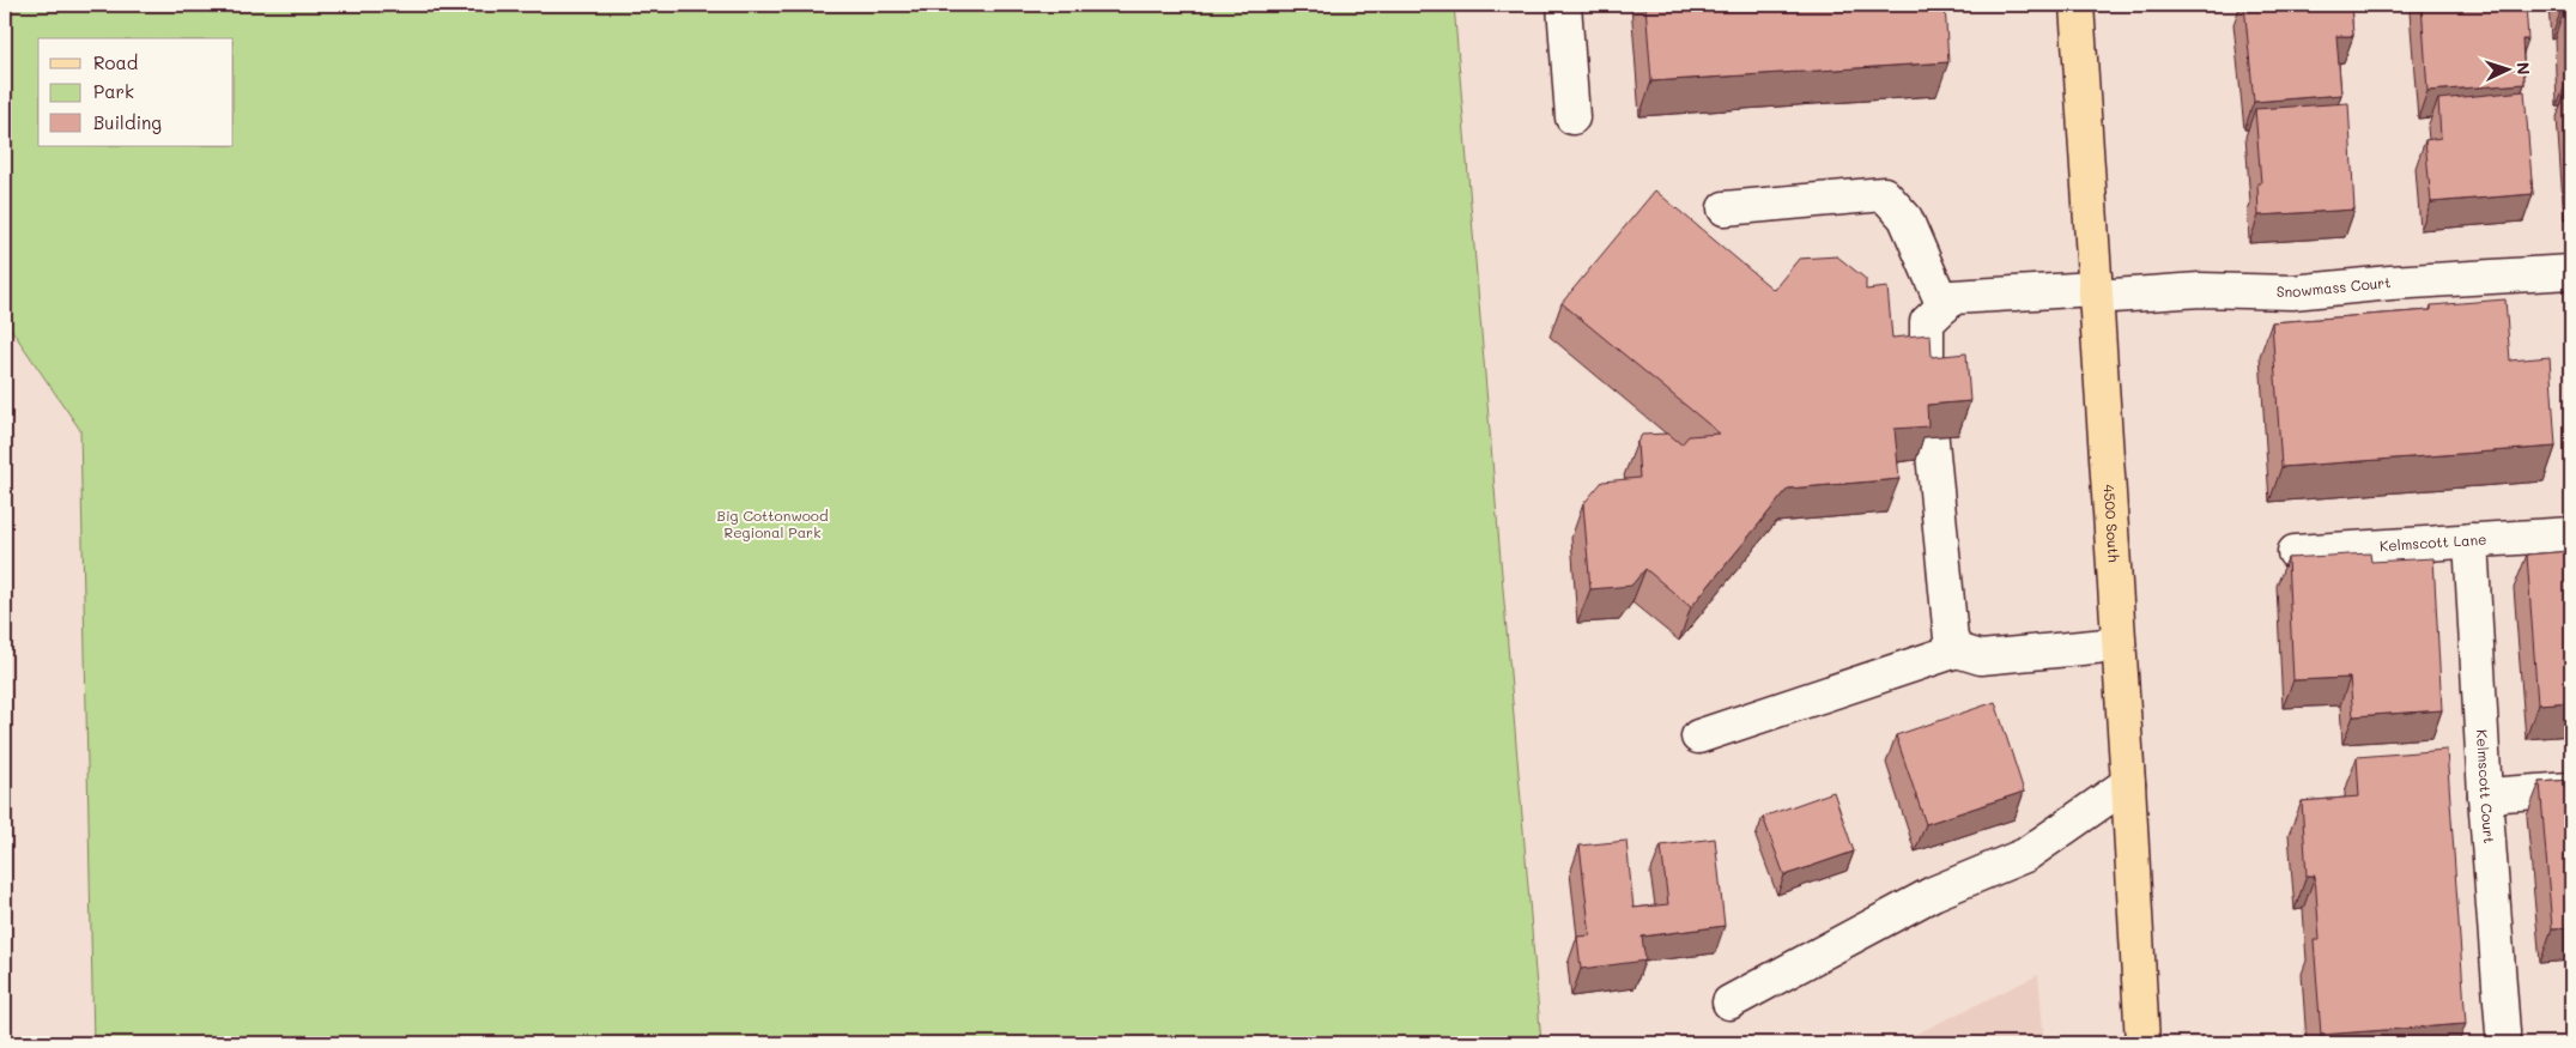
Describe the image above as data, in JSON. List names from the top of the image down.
{
  "streets": {
    "main road": ["4500 South"],
    "street": ["Snowmass Court", "Kelmscott Lane", "Kelmscott Court"]
  },
  "crossings": [
    ["Snowmass Court", "4500 South"],
    ["Kelmscott Lane", "Kelmscott Court"]
  ],
  "parks": ["Big Cottonwood Regional Park"],
  "legend": ["Road", "Park", "Building"],
  "north": "right"
}
